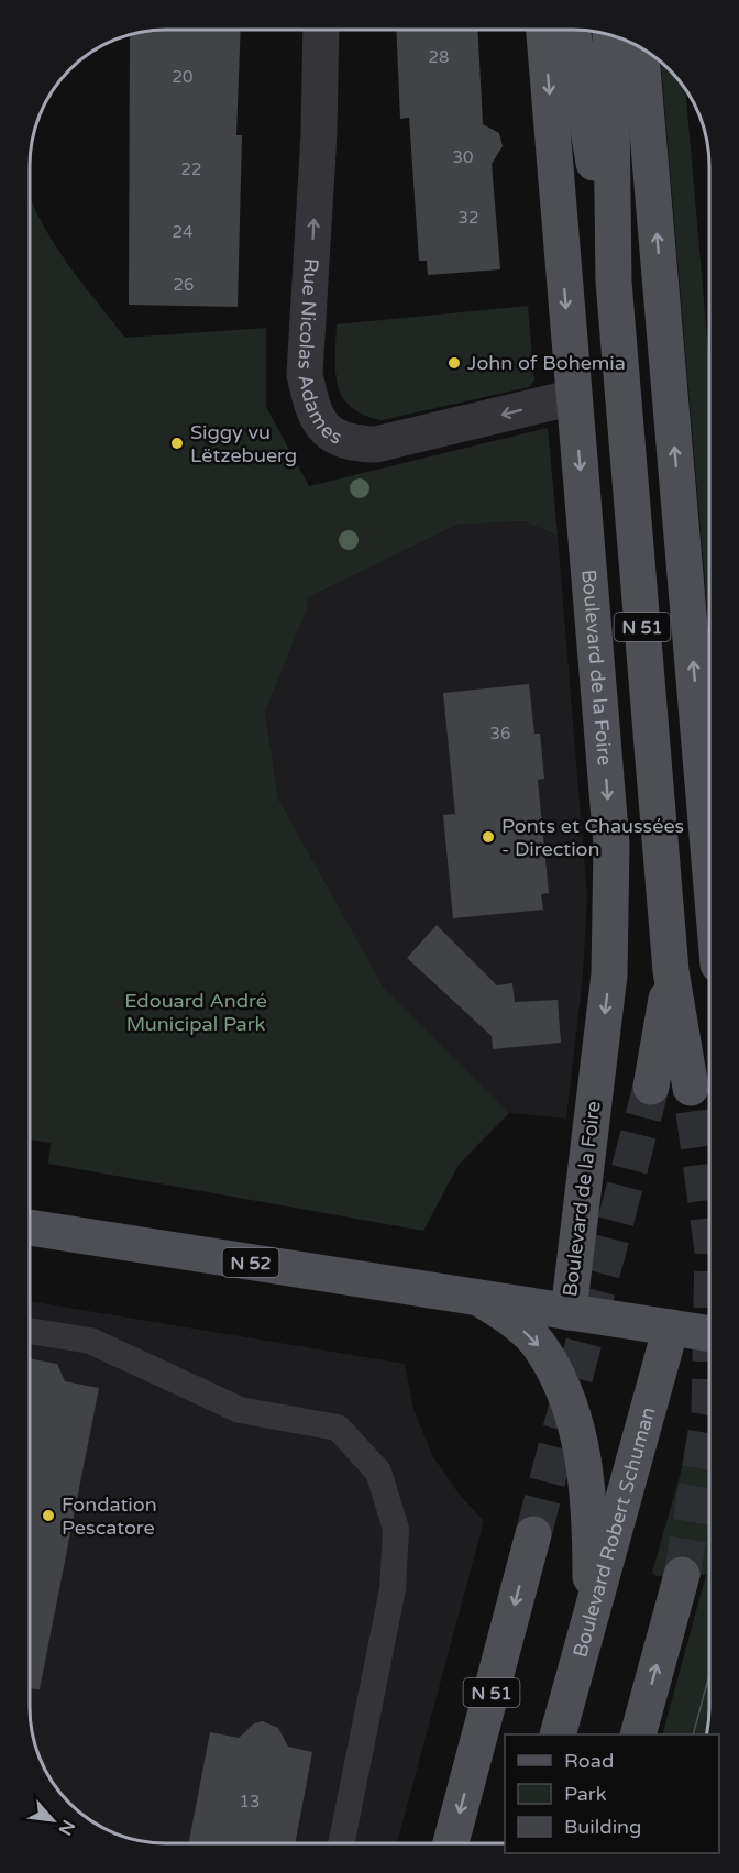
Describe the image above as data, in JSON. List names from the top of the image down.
{
  "streets": {
    "main road": [
      "N 51",
      "Boulevard de la Foire",
      "N 52",
      "Boulevard Robert Schuman"
    ],
    "street": ["Rue Nicolas Adames"]
  },
  "crossings": [
    ["Rue Nicolas Adames", "Boulevard de la Foire"],
    ["Boulevard de la Foire", "N 52"],
    ["N 52", "Boulevard Robert Schuman"]
  ],
  "parks": ["Edouard André Municipal Park"],
  "places": [
    "John of Bohemia",
    "Siggy vu Lëtzebuerg",
    "Ponts et Chaussées - Direction",
    "Fondation Pescatore"
  ],
  "house_numbers": [
    "28",
    "20",
    "30",
    "22",
    "32",
    "24",
    "26",
    "36",
    "13"
  ],
  "legend": ["Road", "Park", "Building"],
  "north": "bottom right"
}
